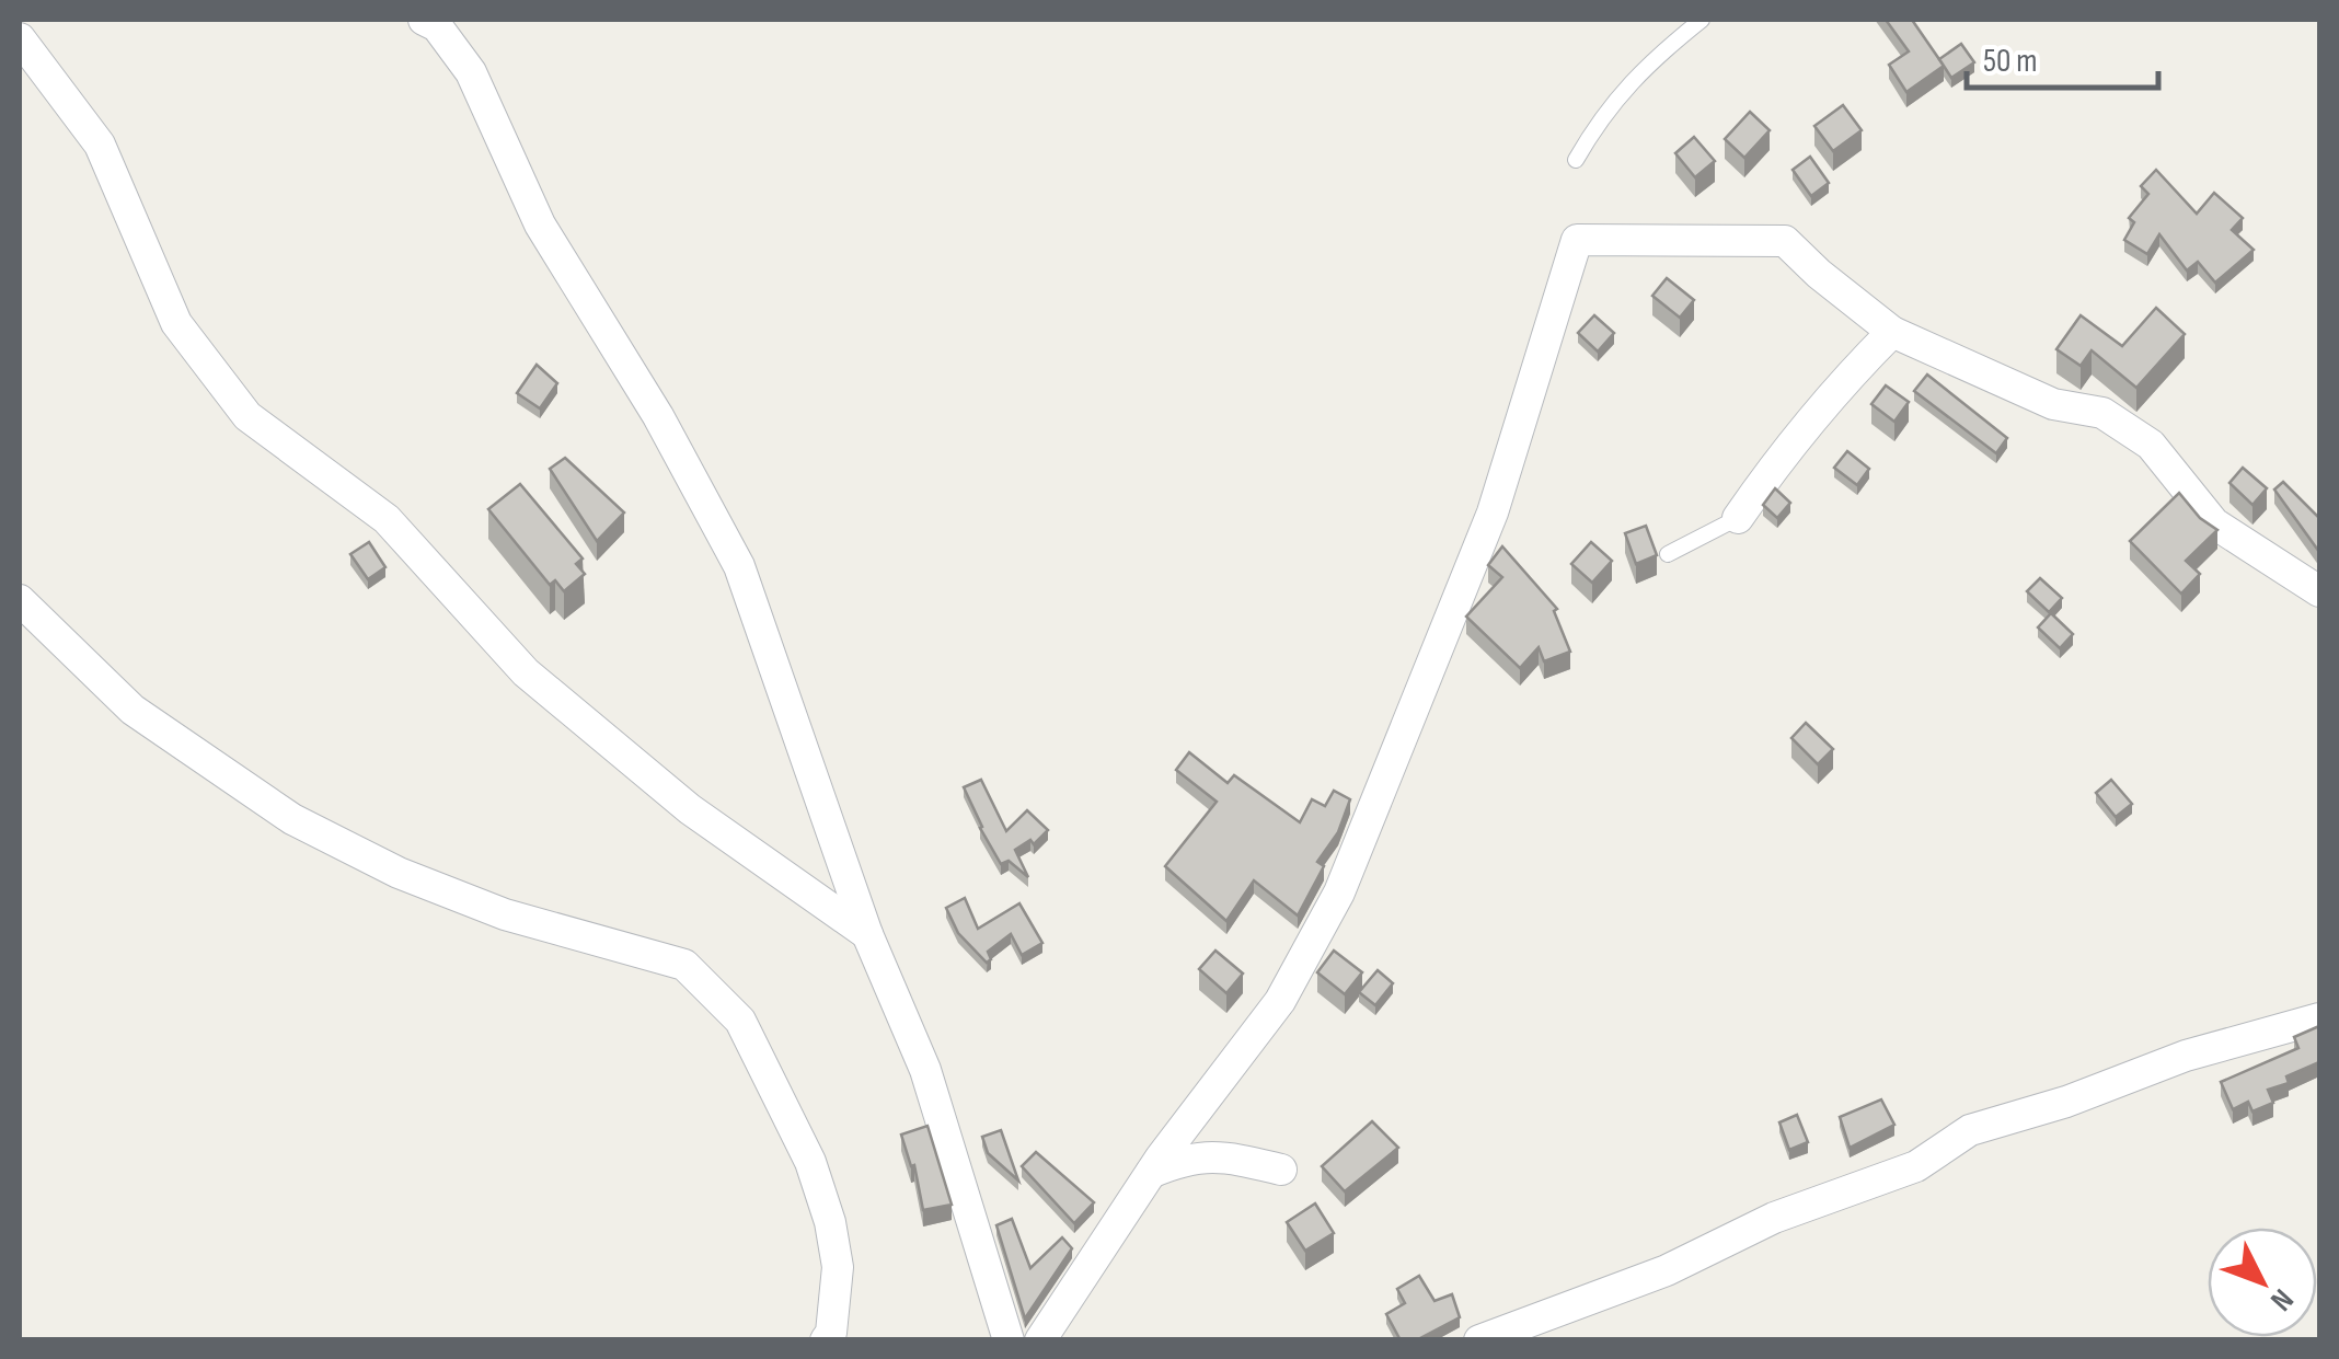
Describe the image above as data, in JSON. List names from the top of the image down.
{
  "scale_bar": "50 m",
  "north": "bottom right"
}
